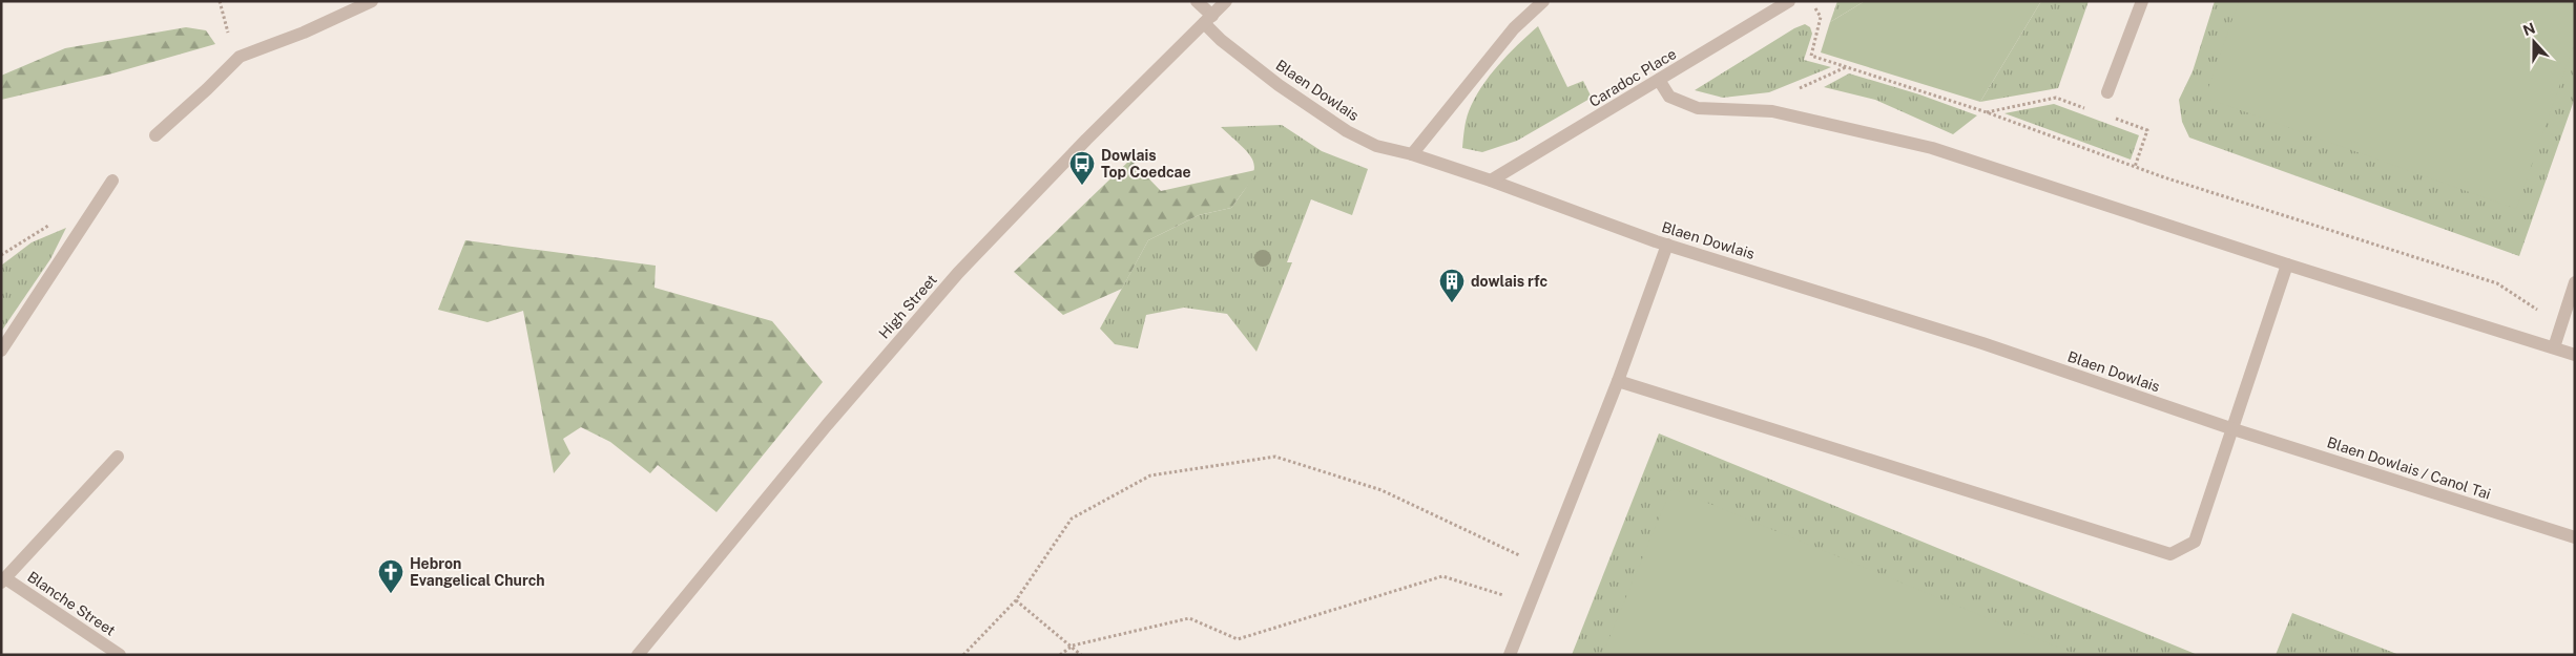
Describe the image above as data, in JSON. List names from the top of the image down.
{
  "streets": {
    "street": [
      "Caradoc Place",
      "Blaen Dowlais",
      "High Street",
      "Blaen Dowlais / Canol Tai",
      "Blanche Street"
    ]
  },
  "crossings": [
    ["Caradoc Place", "Blaen Dowlais"],
    ["Blaen Dowlais", "High Street"],
    ["Blaen Dowlais", "Blaen Dowlais / Canol Tai"]
  ],
  "places": {
    "bus stop": ["Dowlais Top Coedcae"],
    "building": ["dowlais rfc"],
    "church": ["Hebron Evangelical Church"]
  },
  "north": "top"
}
